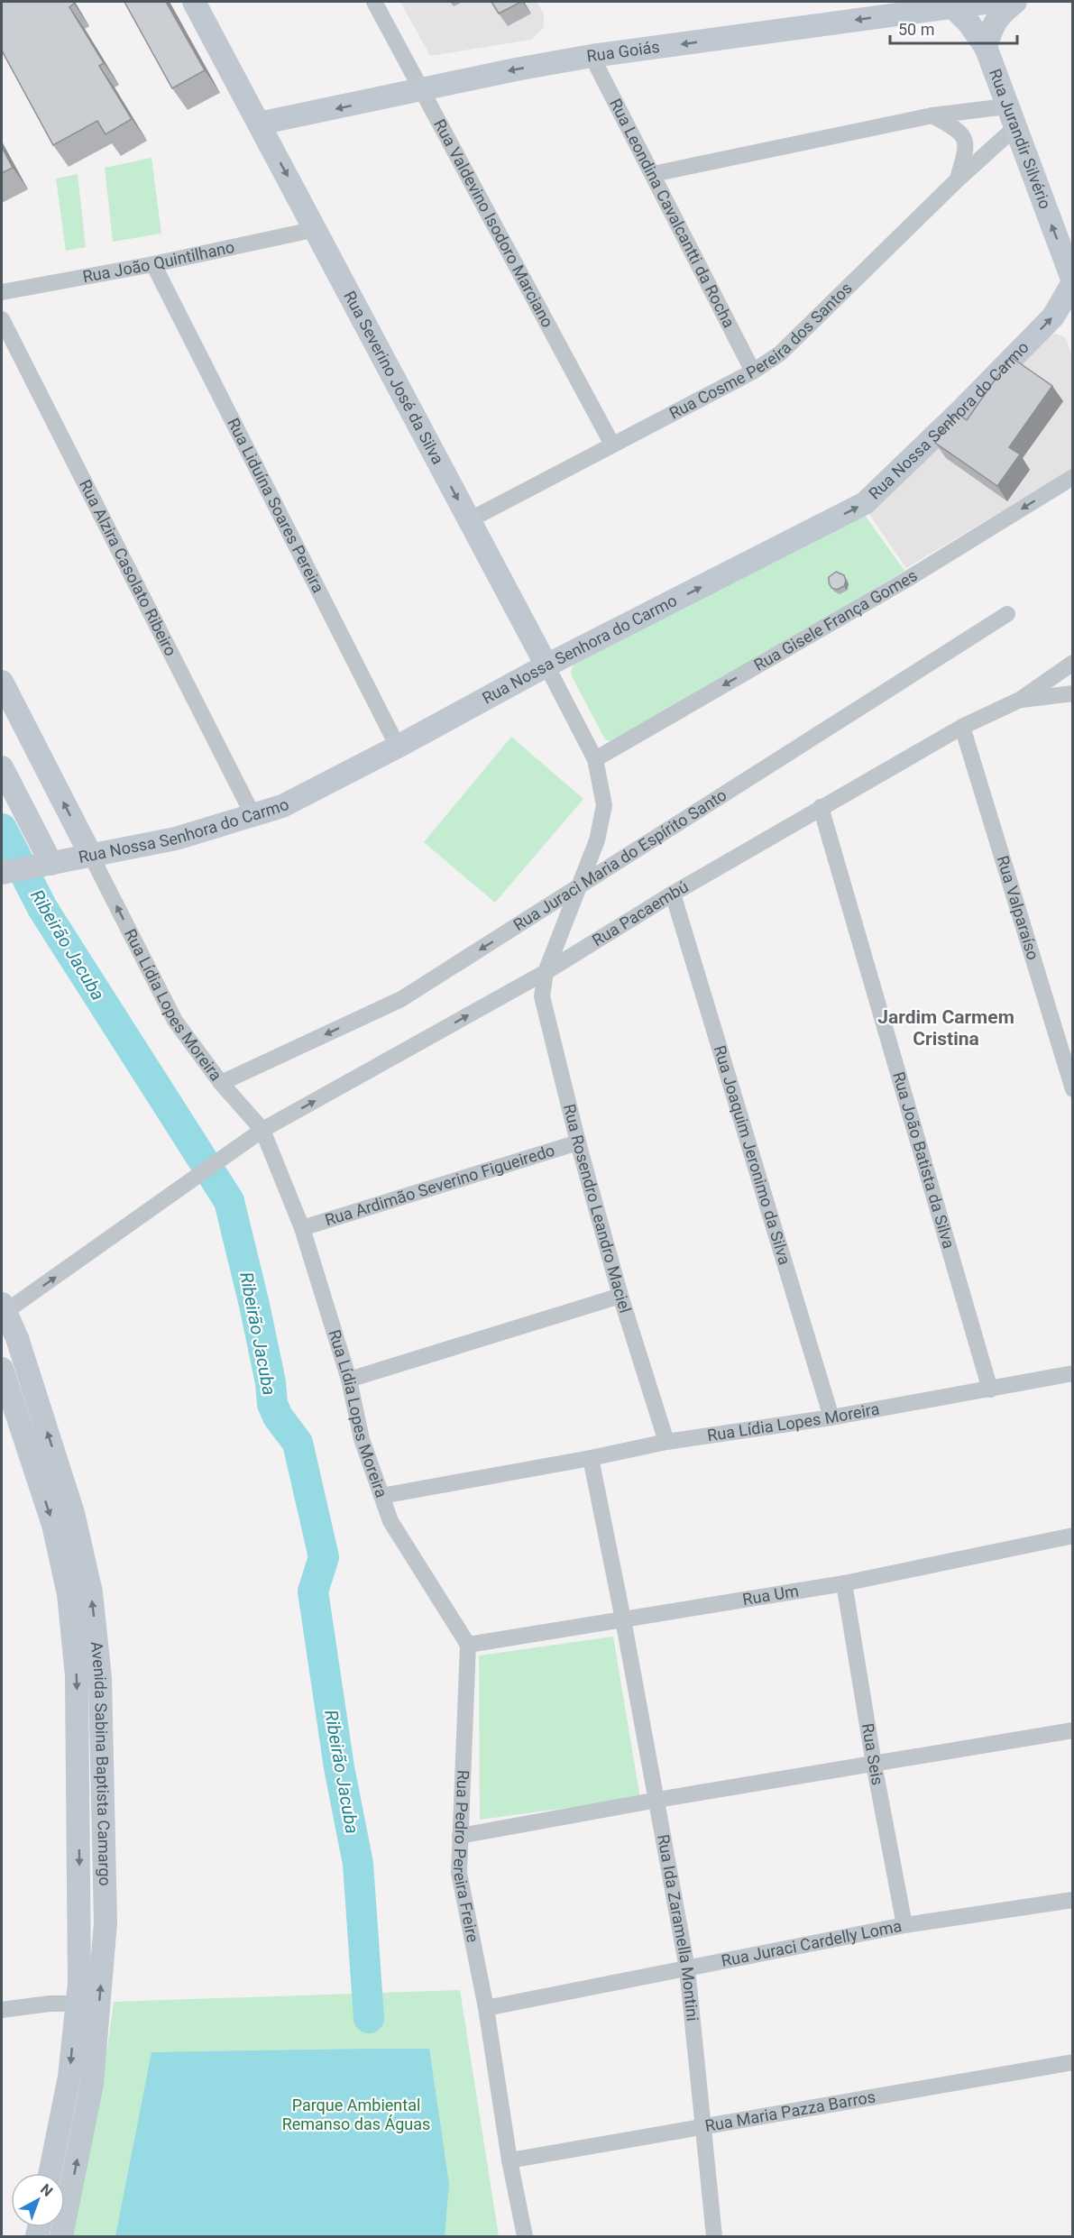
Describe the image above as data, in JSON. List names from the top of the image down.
{
  "streets": {
    "main road": [
      "Rua Goiás",
      "Rua Jurandir Silvério",
      "Rua Severino José da Silva",
      "Rua Nossa Senhora do Carmo",
      "Avenida Sabina Baptista Camargo"
    ],
    "street": [
      "Rua Leondina Cavalcantti da Rocha",
      "Rua Valdevino Isodoro Marciano",
      "Rua João Quintilhano",
      "Rua Cosme Pereira dos Santos",
      "Rua Liduína Soares Pereira",
      "Rua Alzira Casolato Ribeiro",
      "Rua Gisele França Gomes",
      "Rua Juraci Maria do Espírito Santo",
      "Rua Valparaíso",
      "Rua Pacaembú",
      "Rua Lídia Lopes Moreira",
      "Rua Joaquim Jeronimo da Silva",
      "Rua João Batista da Silva",
      "Rua Ardimão Severino Figueiredo",
      "Rua Rosendro Leandro Maciel",
      "Rua Um",
      "Rua Seis",
      "Rua Pedro Pereira Freire",
      "Rua Ida Zaramella Montini",
      "Rua Juraci Cardelly Loma",
      "Rua Maria Pazza Barros"
    ]
  },
  "crossings": [
    ["Rua Goiás", "Rua Jurandir Silvério"],
    ["Rua Goiás", "Rua Leondina Cavalcantti da Rocha"],
    ["Rua Goiás", "Rua Valdevino Isodoro Marciano"],
    ["Rua Goiás", "Rua Severino José da Silva"],
    ["Rua Jurandir Silvério", "Rua Cosme Pereira dos Santos"],
    ["Rua Jurandir Silvério", "Rua Nossa Senhora do Carmo"],
    ["Rua Leondina Cavalcantti da Rocha", "Rua Cosme Pereira dos Santos"],
    ["Rua Valdevino Isodoro Marciano", "Rua Cosme Pereira dos Santos"],
    ["Rua João Quintilhano", "Rua Severino José da Silva"],
    ["Rua João Quintilhano", "Rua Liduína Soares Pereira"],
    ["Rua Cosme Pereira dos Santos", "Rua Severino José da Silva"],
    ["Rua Severino José da Silva", "Rua Nossa Senhora do Carmo"],
    ["Rua Severino José da Silva", "Rua Gisele França Gomes"],
    ["Rua Severino José da Silva", "Rua Juraci Maria do Espírito Santo"],
    ["Rua Severino José da Silva", "Rua Pacaembú"],
    ["Rua Severino José da Silva", "Rua Rosendro Leandro Maciel"],
    ["Rua Nossa Senhora do Carmo", "Rua Liduína Soares Pereira"],
    ["Rua Nossa Senhora do Carmo", "Rua Alzira Casolato Ribeiro"],
    ["Rua Nossa Senhora do Carmo", "Rua Lídia Lopes Moreira"],
    ["Rua Juraci Maria do Espírito Santo", "Rua Lídia Lopes Moreira"],
    ["Rua Valparaíso", "Rua Pacaembú"],
    ["Rua Pacaembú", "Rua Lídia Lopes Moreira"],
    ["Rua Pacaembú", "Rua Joaquim Jeronimo da Silva"],
    ["Rua Pacaembú", "Rua João Batista da Silva"],
    ["Rua Pacaembú", "Rua Rosendro Leandro Maciel"],
    ["Rua Pacaembú", "Avenida Sabina Baptista Camargo"],
    ["Rua Lídia Lopes Moreira", "Rua Joaquim Jeronimo da Silva"],
    ["Rua Lídia Lopes Moreira", "Rua João Batista da Silva"],
    ["Rua Lídia Lopes Moreira", "Rua Ardimão Severino Figueiredo"],
    ["Rua Lídia Lopes Moreira", "Rua Rosendro Leandro Maciel"],
    ["Rua Lídia Lopes Moreira", "Rua Ida Zaramella Montini"],
    ["Rua Ardimão Severino Figueiredo", "Rua Rosendro Leandro Maciel"],
    ["Rua Um", "Rua Seis"],
    ["Rua Um", "Rua Pedro Pereira Freire"],
    ["Rua Um", "Rua Ida Zaramella Montini"],
    ["Rua Seis", "Rua Juraci Cardelly Loma"],
    ["Rua Pedro Pereira Freire", "Rua Juraci Cardelly Loma"],
    ["Rua Pedro Pereira Freire", "Rua Maria Pazza Barros"],
    ["Rua Ida Zaramella Montini", "Rua Juraci Cardelly Loma"],
    ["Rua Ida Zaramella Montini", "Rua Maria Pazza Barros"]
  ],
  "one_way": [
    "Rua Goiás",
    "Rua Jurandir Silvério",
    "Rua Severino José da Silva",
    "Rua Nossa Senhora do Carmo",
    "Rua Gisele França Gomes",
    "Rua Juraci Maria do Espírito Santo",
    "Rua Pacaembú"
  ],
  "districts": ["Jardim Carmem Cristina"],
  "water": ["Ribeirão Jacuba"],
  "parks": ["Parque Ambiental Remanso das Águas"],
  "scale_bar": "50 m",
  "north": "top right"
}
